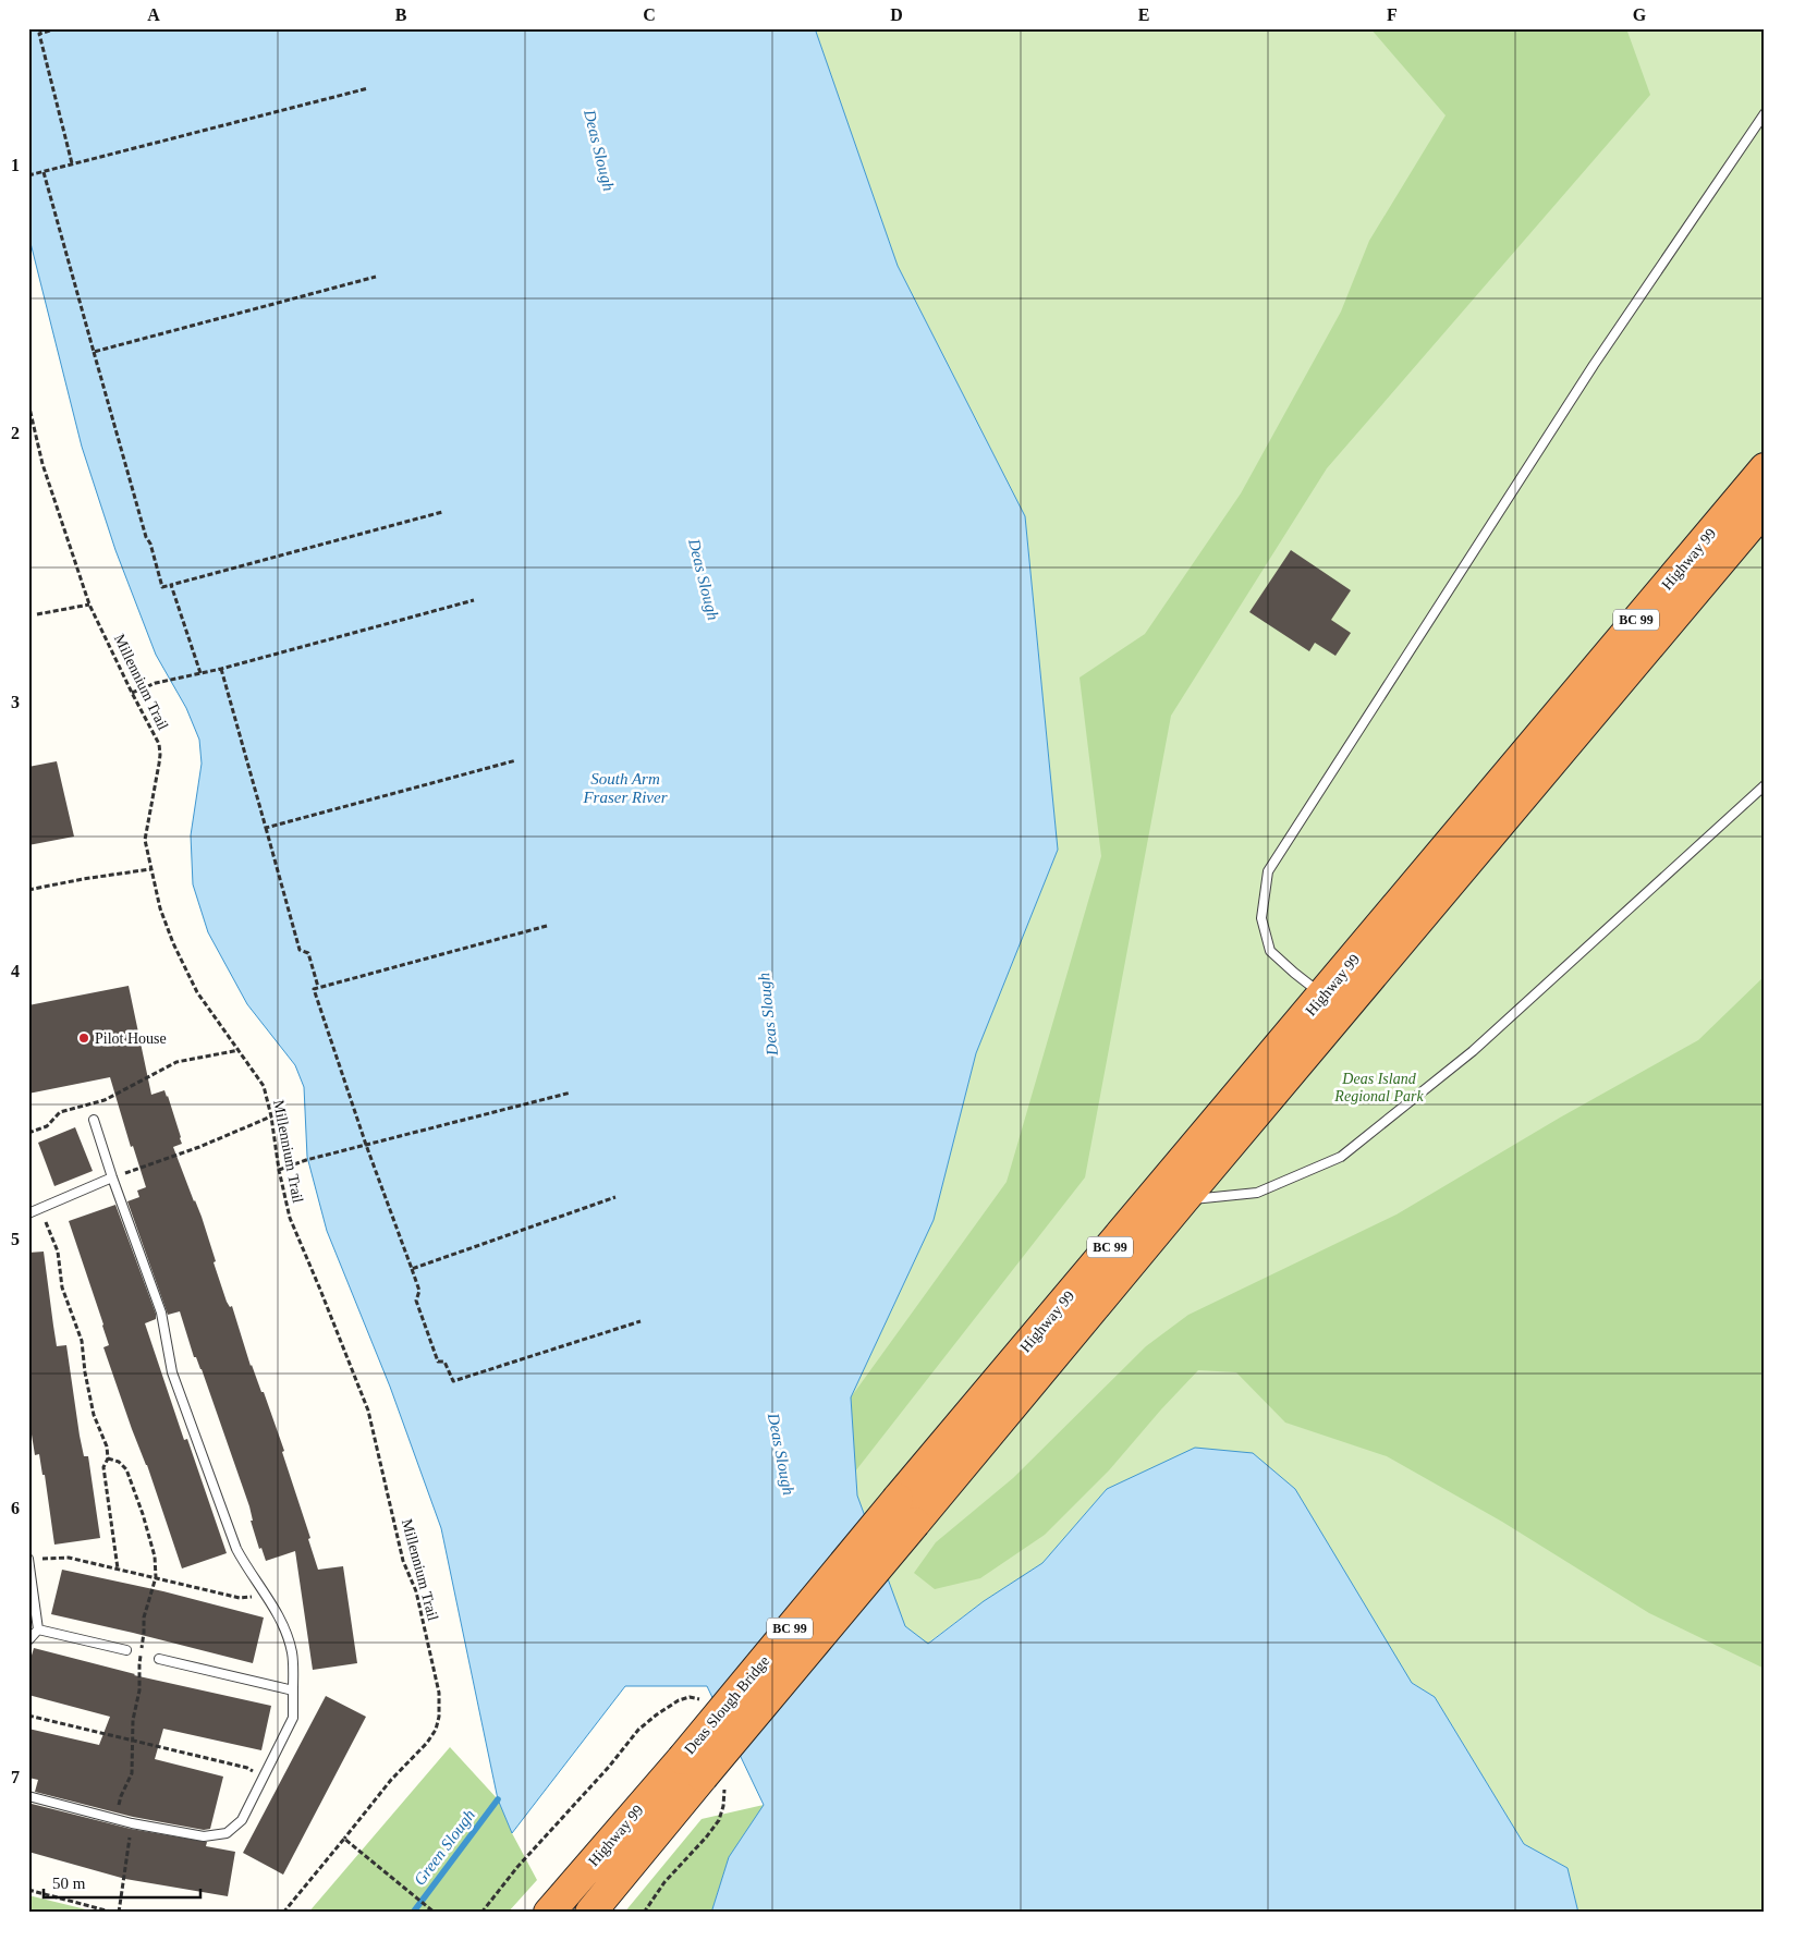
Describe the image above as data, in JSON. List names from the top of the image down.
{
  "streets": {
    "highway": ["Highway 99", "BC 99", "Deas Slough Bridge"],
    "path": ["Millennium Trail"]
  },
  "crossings": [
    ["Highway 99", "Deas Slough Bridge"]
  ],
  "water": ["Deas Slough", "South Arm Fraser River", "Green Slough"],
  "parks": ["Deas Island Regional Park"],
  "places": ["Pilot House"],
  "scale_bar": "50 m",
  "grid": {
    "columns": [
      "A",
      "B",
      "C",
      "D",
      "E",
      "F",
      "G"
    ],
    "rows": [
      "1",
      "2",
      "3",
      "4",
      "5",
      "6",
      "7"
    ]
  }
}
